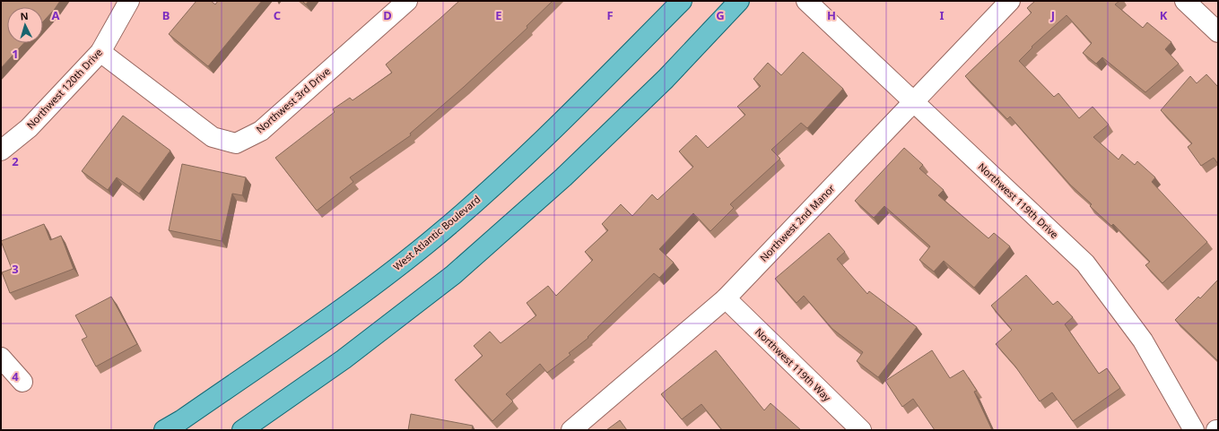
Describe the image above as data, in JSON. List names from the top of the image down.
{
  "streets": {
    "main road": ["West Atlantic Boulevard"],
    "street": [
      "Northwest 120th Drive",
      "Northwest 3rd Drive",
      "Northwest 119th Drive",
      "Northwest 2nd Manor",
      "Northwest 119th Way"
    ]
  },
  "crossings": [
    ["Northwest 120th Drive", "Northwest 3rd Drive"],
    ["Northwest 119th Drive", "Northwest 2nd Manor"],
    ["Northwest 2nd Manor", "Northwest 119th Way"]
  ],
  "north": "top",
  "grid": {
    "columns": [
      "A",
      "B",
      "C",
      "D",
      "E",
      "F",
      "G",
      "H",
      "I",
      "J",
      "K"
    ],
    "rows": [
      "1",
      "2",
      "3",
      "4"
    ]
  }
}
